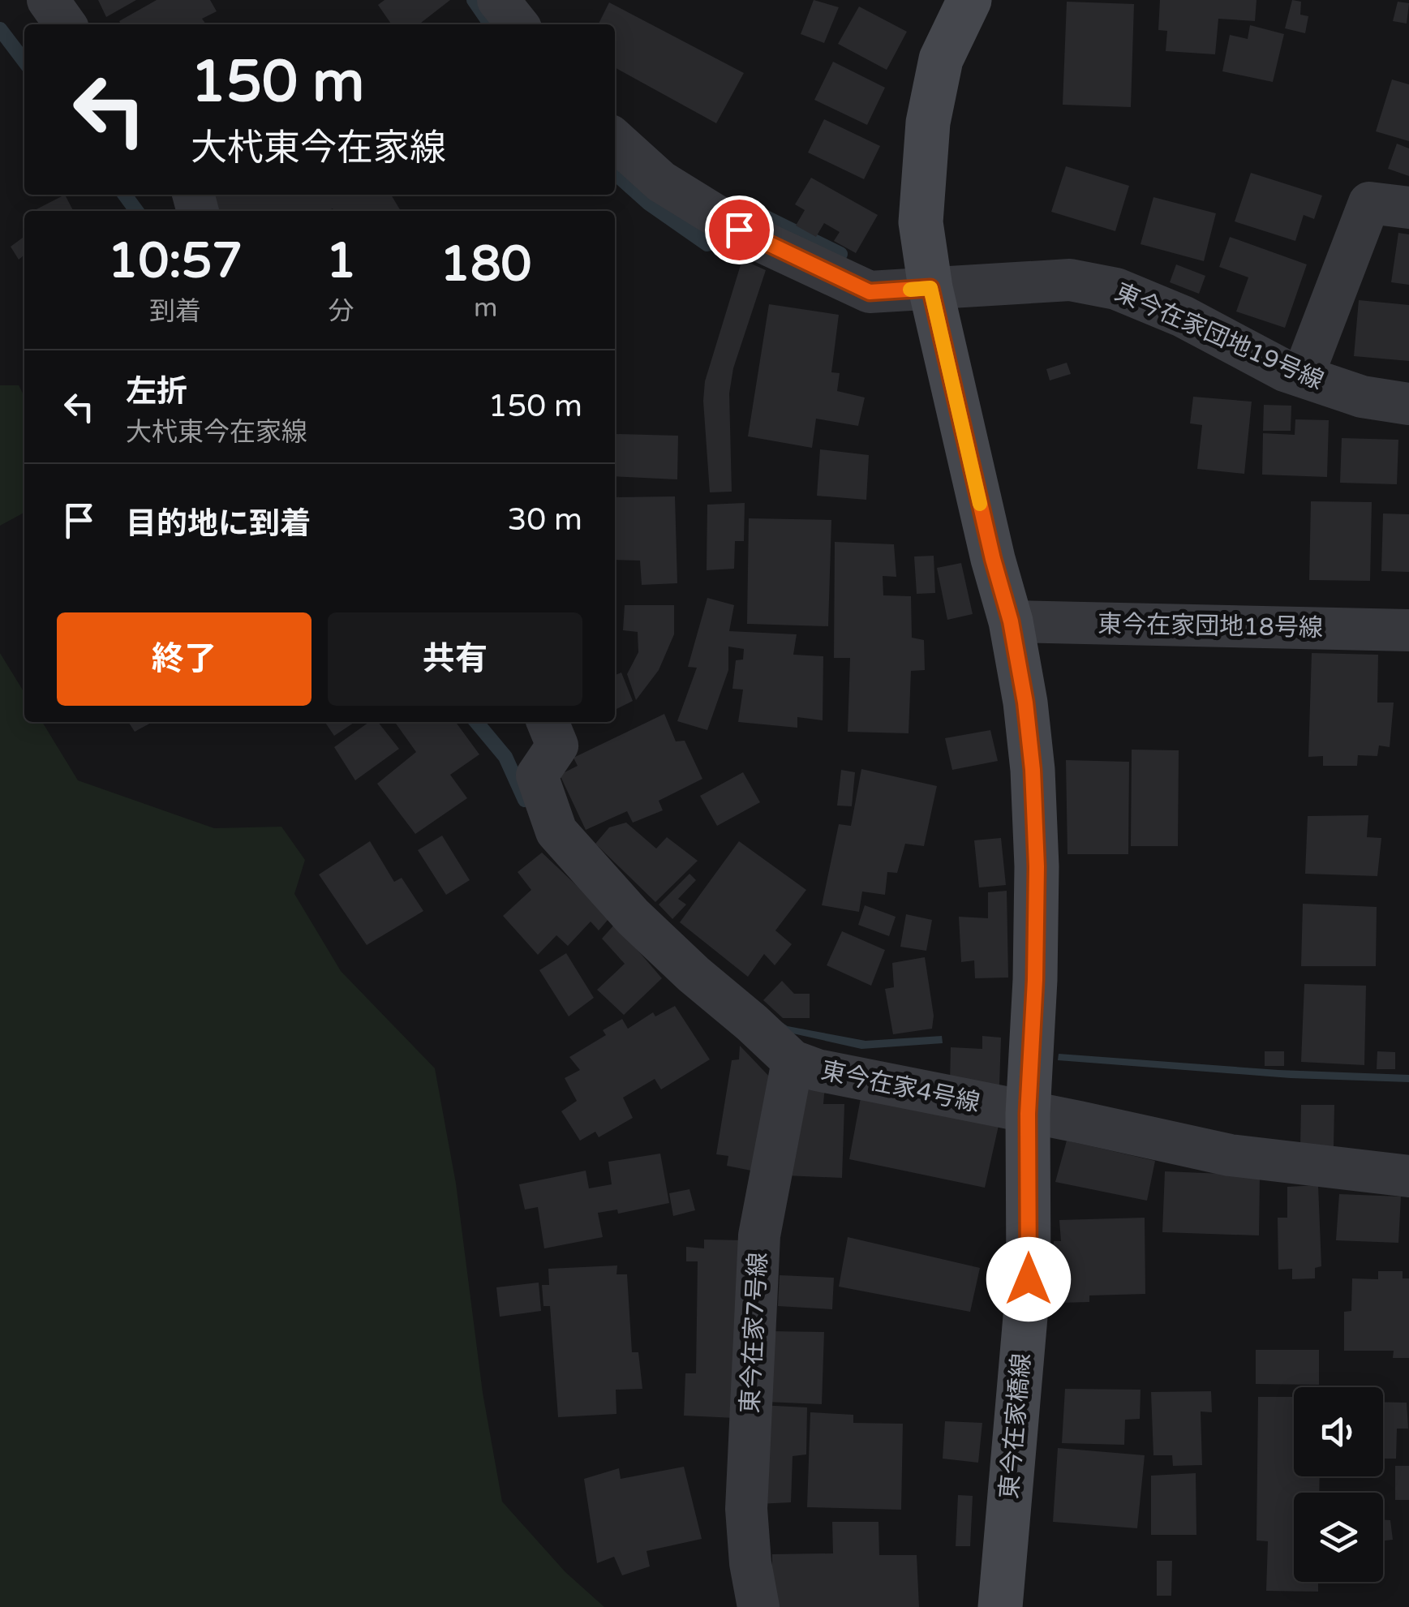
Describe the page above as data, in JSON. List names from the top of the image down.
{
  "streets": {
    "street": [
      "東今在家団地19号線",
      "東今在家団地18号線",
      "東今在家4号線",
      "東今在家7号線",
      "東今在家橋線"
    ]
  },
  "crossings": [
    ["東今在家団地19号線", "東今在家橋線"],
    ["東今在家団地18号線", "東今在家橋線"],
    ["東今在家4号線", "東今在家7号線"],
    ["東今在家4号線", "東今在家橋線"]
  ],
  "page": {
    "turn": ["150 m", "大杙東今在家線"],
    "eta": [
      "10:57",
      "到着",
      "1",
      "分",
      "180",
      "m"
    ],
    "list": [
      {
        "name": "左折",
        "note": "大杙東今在家線",
        "value": "150 m"
      },
      {
        "name": "目的地に到着",
        "value": "30 m"
      }
    ],
    "buttons": ["終了", "共有"]
  }
}
